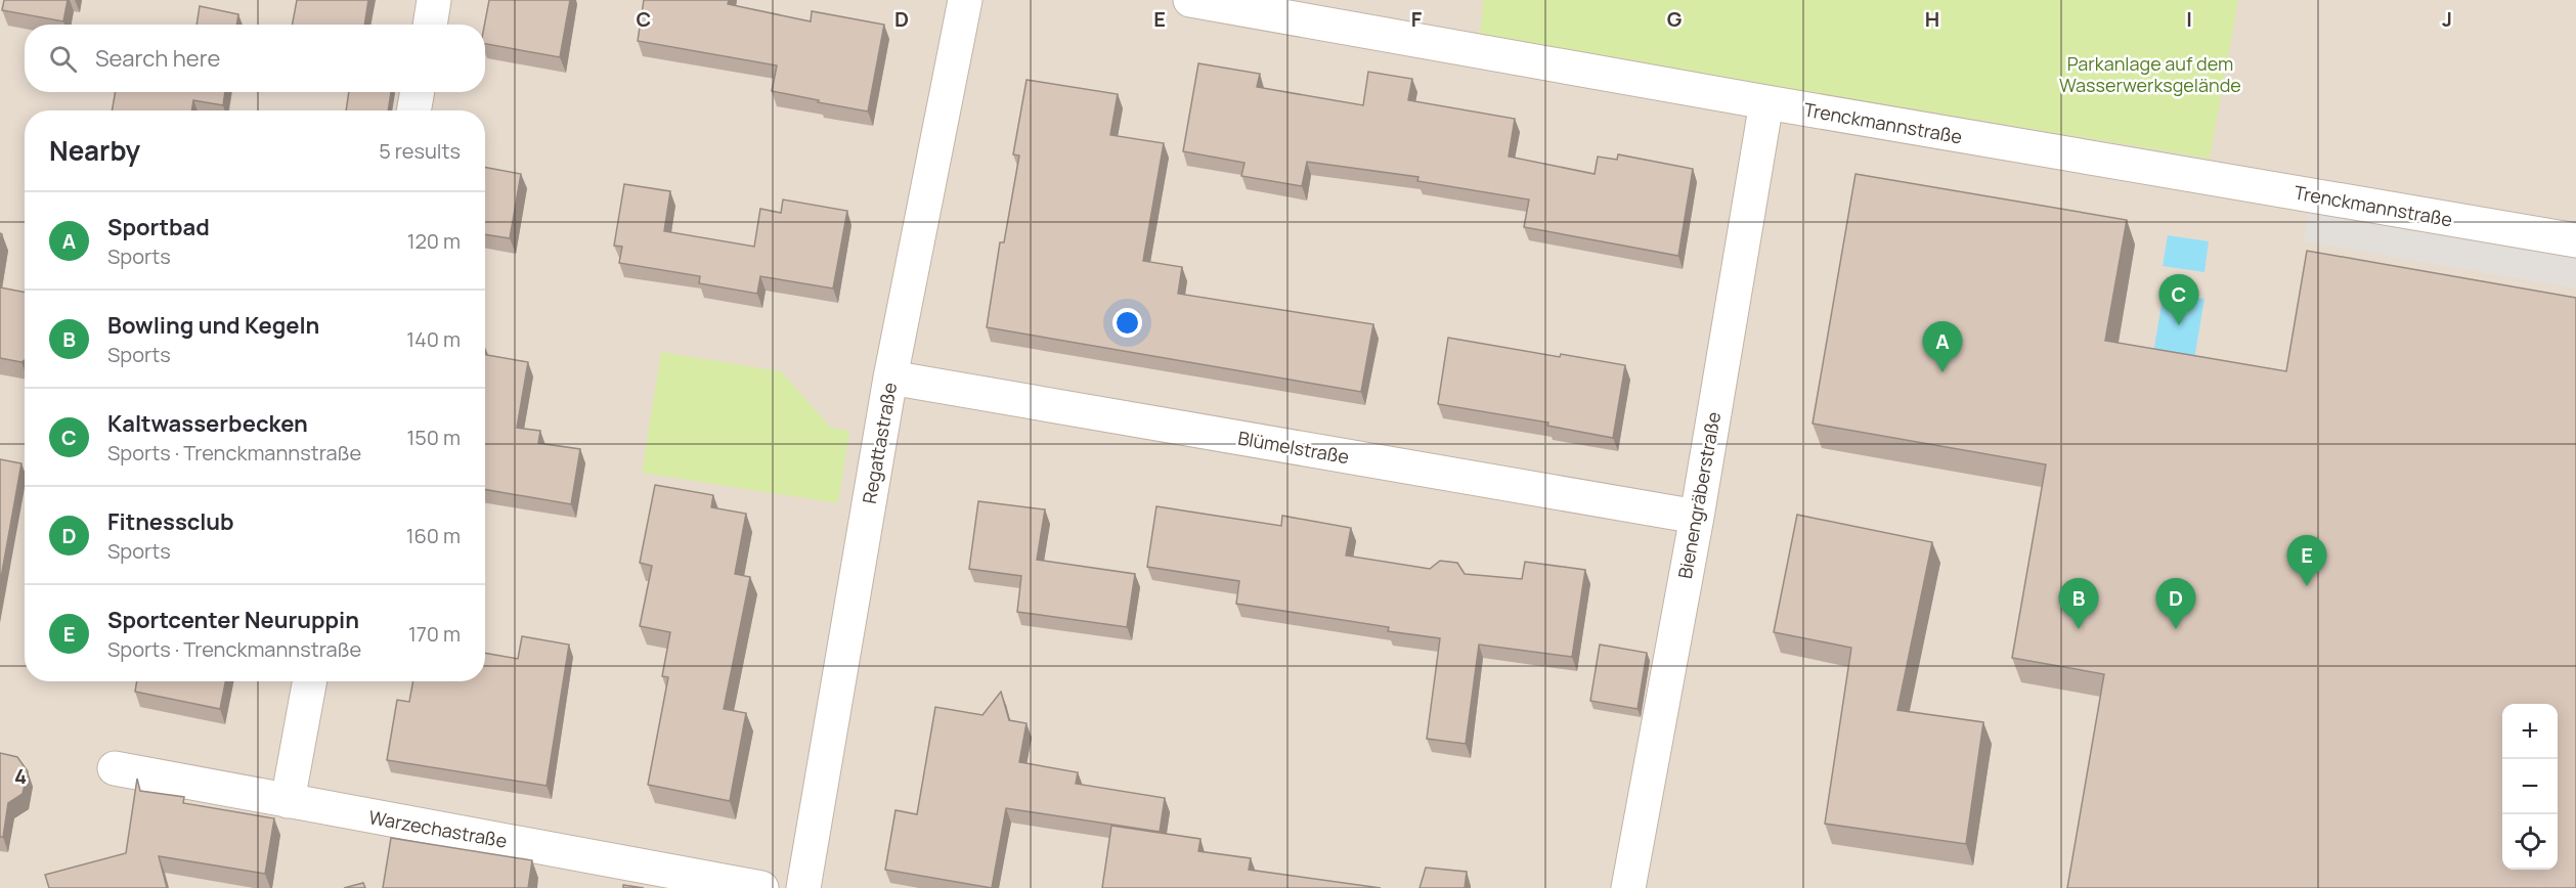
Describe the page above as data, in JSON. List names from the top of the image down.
{
  "streets": {
    "street": [
      "Trenckmannstraße",
      "Regattastraße",
      "Blümelstraße",
      "Bienengräberstraße",
      "Warzechastraße"
    ]
  },
  "crossings": [
    ["Trenckmannstraße", "Bienengräberstraße"],
    ["Regattastraße", "Blümelstraße"],
    ["Blümelstraße", "Bienengräberstraße"]
  ],
  "parks": ["Parkanlage auf dem Wasserwerksgelände"],
  "page": {
    "search": "Search here",
    "heading": ["Nearby", "5 results"],
    "list": [
      {
        "mark": "A",
        "name": "Sportbad",
        "note": "Sports",
        "value": "120 m"
      },
      {
        "mark": "B",
        "name": "Bowling und Kegeln",
        "note": "Sports",
        "value": "140 m"
      },
      {
        "mark": "C",
        "name": "Kaltwasserbecken",
        "note": "Sports · Trenckmannstraße",
        "value": "150 m"
      },
      {
        "mark": "D",
        "name": "Fitnessclub",
        "note": "Sports",
        "value": "160 m"
      },
      {
        "mark": "E",
        "name": "Sportcenter Neuruppin",
        "note": "Sports · Trenckmannstraße",
        "value": "170 m"
      }
    ],
    "pins": [
      "C",
      "A",
      "E",
      "B",
      "D"
    ],
    "map_buttons": ["+", "−"]
  },
  "grid": {
    "columns": [
      "C",
      "D",
      "E",
      "F",
      "G",
      "H",
      "I",
      "J"
    ],
    "rows": ["4"]
  }
}
